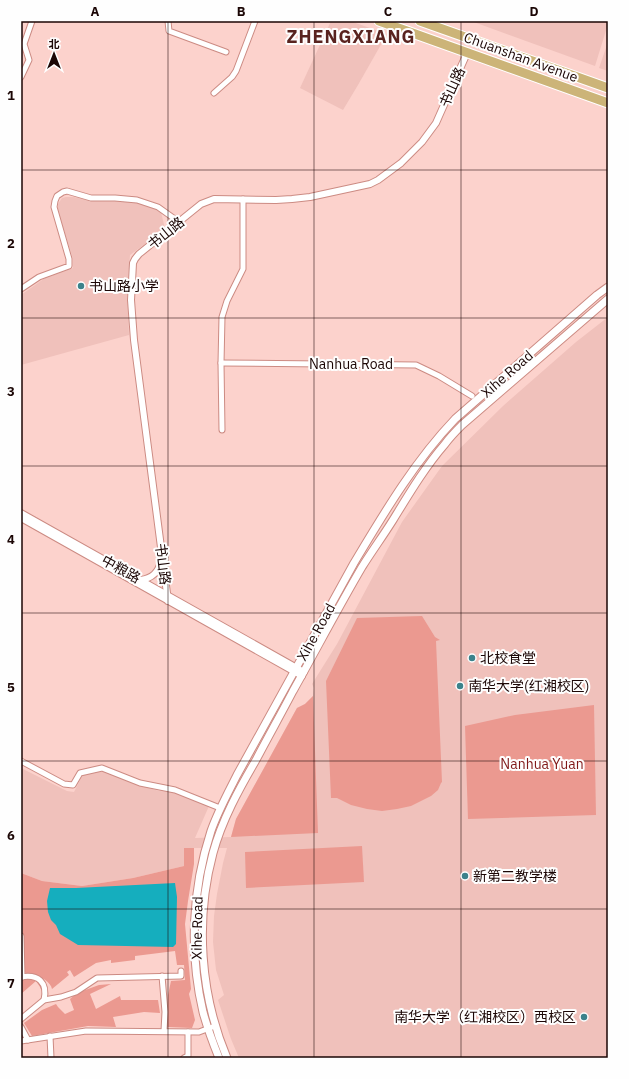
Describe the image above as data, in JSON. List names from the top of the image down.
{
  "streets": {
    "highway": ["Chuanshan Avenue"],
    "main road": ["Xihe Road"],
    "street": ["书山路", "Nanhua Road", "中粮路"]
  },
  "crossings": [
    ["Chuanshan Avenue", "书山路"],
    ["书山路", "中粮路"],
    ["Xihe Road", "中粮路"]
  ],
  "districts": ["ZHENGXIANG"],
  "parks": ["Nanhua Yuan"],
  "places": [
    "书山路小学",
    "北校食堂",
    "南华大学(红湘校区)",
    "新第二教学楼",
    "南华大学（红湘校区）西校区"
  ],
  "north": "top",
  "grid": {
    "columns": [
      "A",
      "B",
      "C",
      "D"
    ],
    "rows": [
      "1",
      "2",
      "3",
      "4",
      "5",
      "6",
      "7"
    ]
  }
}
